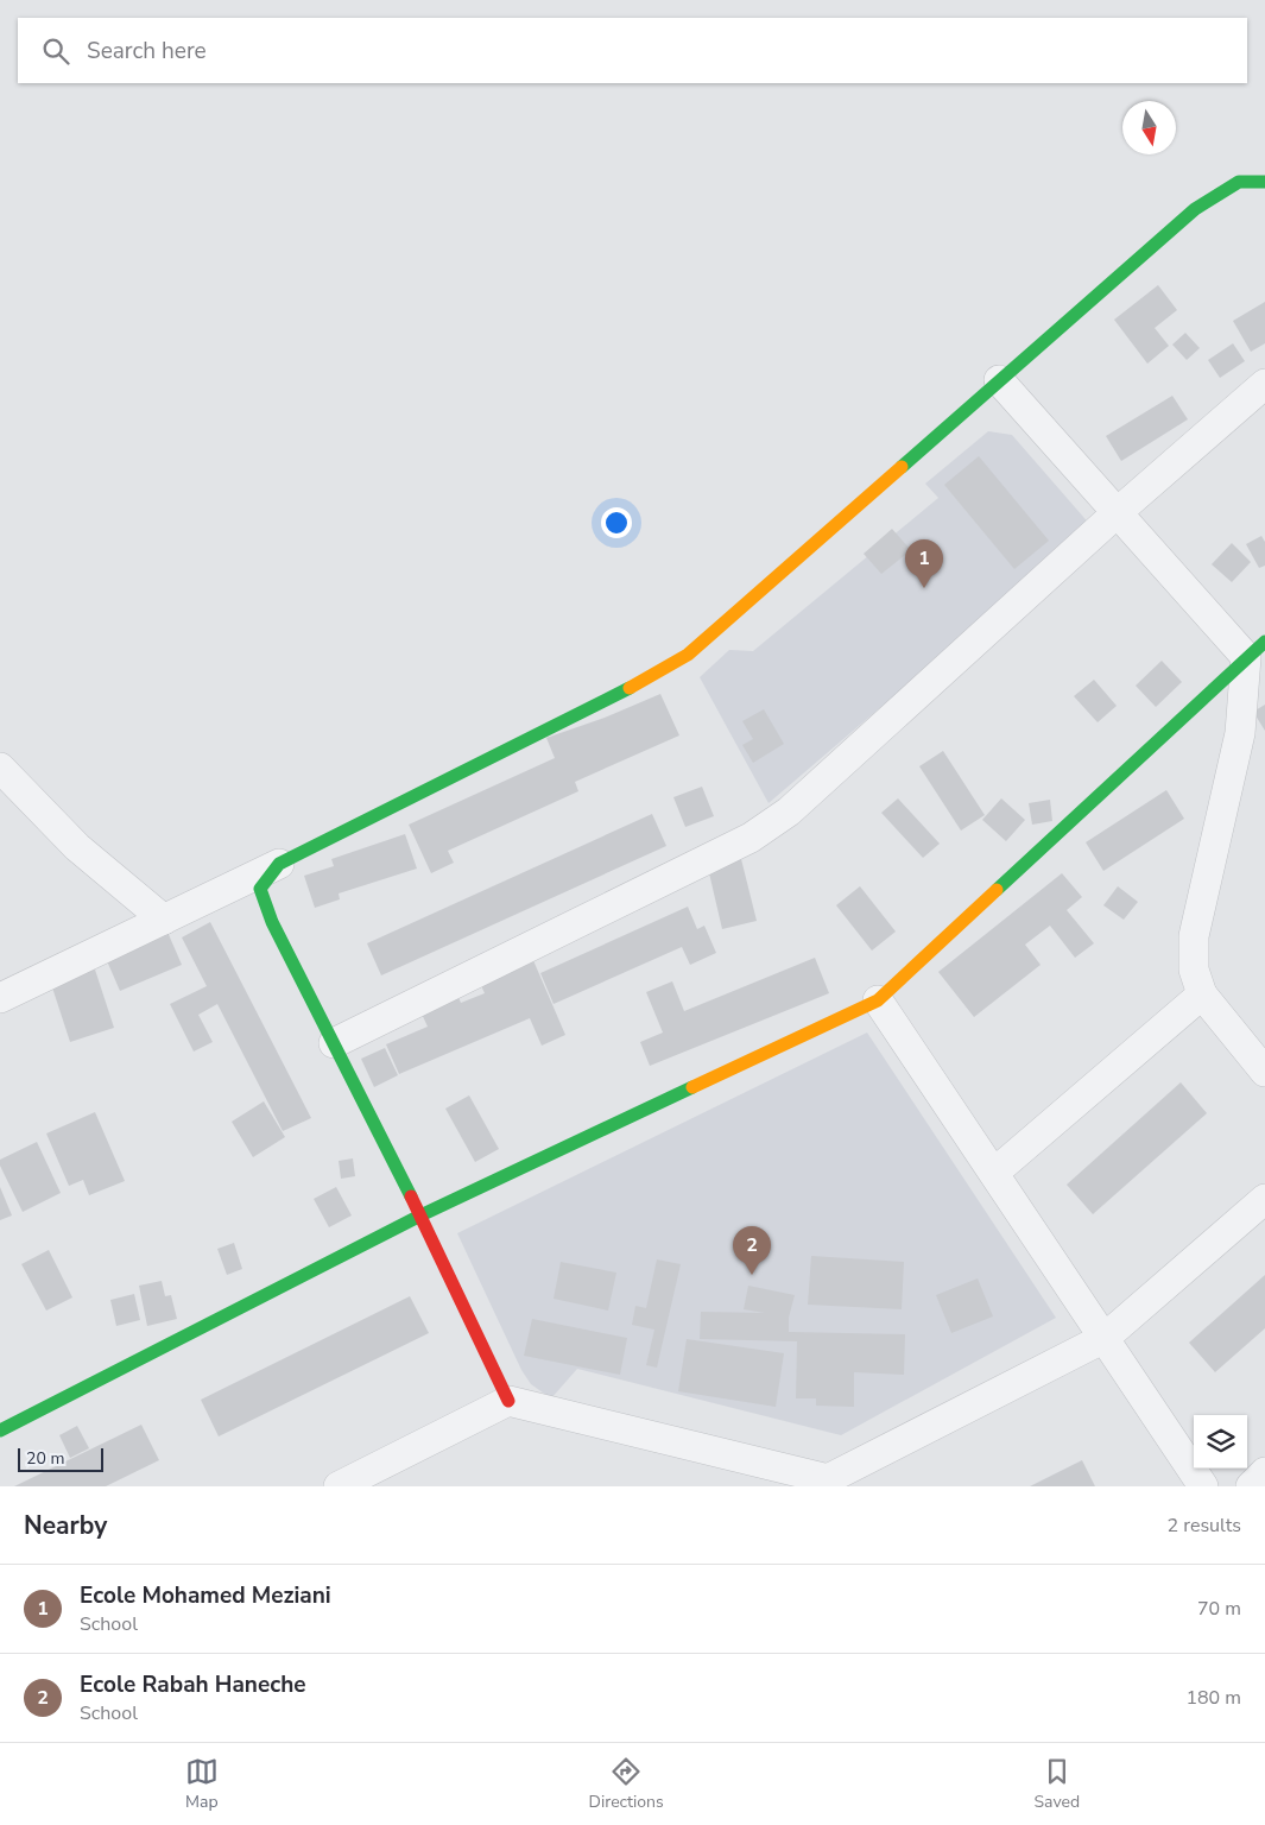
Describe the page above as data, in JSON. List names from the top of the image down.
{
  "scale_bar": "20 m",
  "north": "bottom",
  "page": {
    "search": "Search here",
    "pins": ["1", "2"],
    "scale": "20 m",
    "heading": ["Nearby", "2 results"],
    "list": [
      {
        "mark": "1",
        "name": "Ecole Mohamed Meziani",
        "note": "School",
        "value": "70 m"
      },
      {
        "mark": "2",
        "name": "Ecole Rabah Haneche",
        "note": "School",
        "value": "180 m"
      }
    ],
    "nav": ["Map", "Directions", "Saved"]
  }
}
